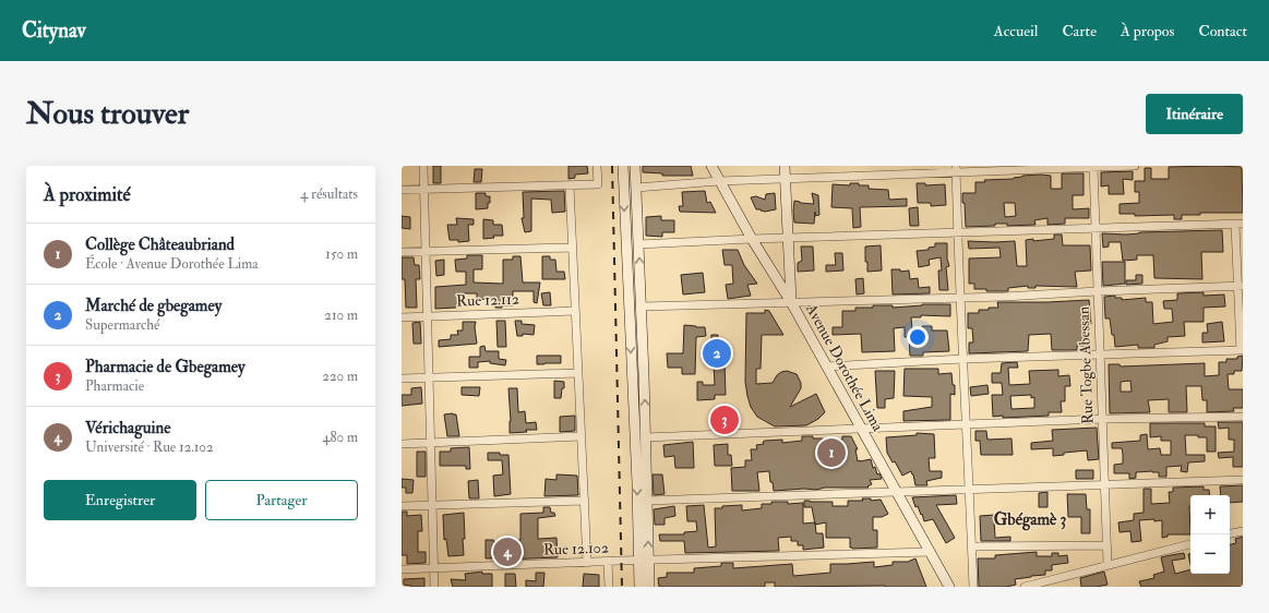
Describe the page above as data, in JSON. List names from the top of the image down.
{
  "streets": {
    "main road": ["Avenue Dorothée Lima"],
    "street": ["Rue 12.112", "Rue Togbe Abessan", "Rue 12.102"]
  },
  "crossings": [
    ["Avenue Dorothée Lima", "Rue 12.102"]
  ],
  "districts": ["Gbégamè 3"],
  "page": {
    "header": "Citynav",
    "nav": [
      "Accueil",
      "Carte",
      "À propos",
      "Contact"
    ],
    "buttons": [
      "Itinéraire",
      ["Enregistrer", "Partager"]
    ],
    "title": "Nous trouver",
    "heading": ["À proximité", "4 résultats"],
    "list": [
      {
        "mark": "1",
        "name": "Collège Châteaubriand",
        "note": "École · Avenue Dorothée Lima",
        "value": "150 m"
      },
      {
        "mark": "2",
        "name": "Marché de gbegamey",
        "note": "Supermarché",
        "value": "210 m"
      },
      {
        "mark": "3",
        "name": "Pharmacie de Gbegamey",
        "note": "Pharmacie",
        "value": "220 m"
      },
      {
        "mark": "4",
        "name": "Vérichaguine",
        "note": "Université · Rue 12.102",
        "value": "480 m"
      }
    ],
    "pins": [
      "2",
      "3",
      "1",
      "4"
    ],
    "map_buttons": ["+", "−"]
  }
}
